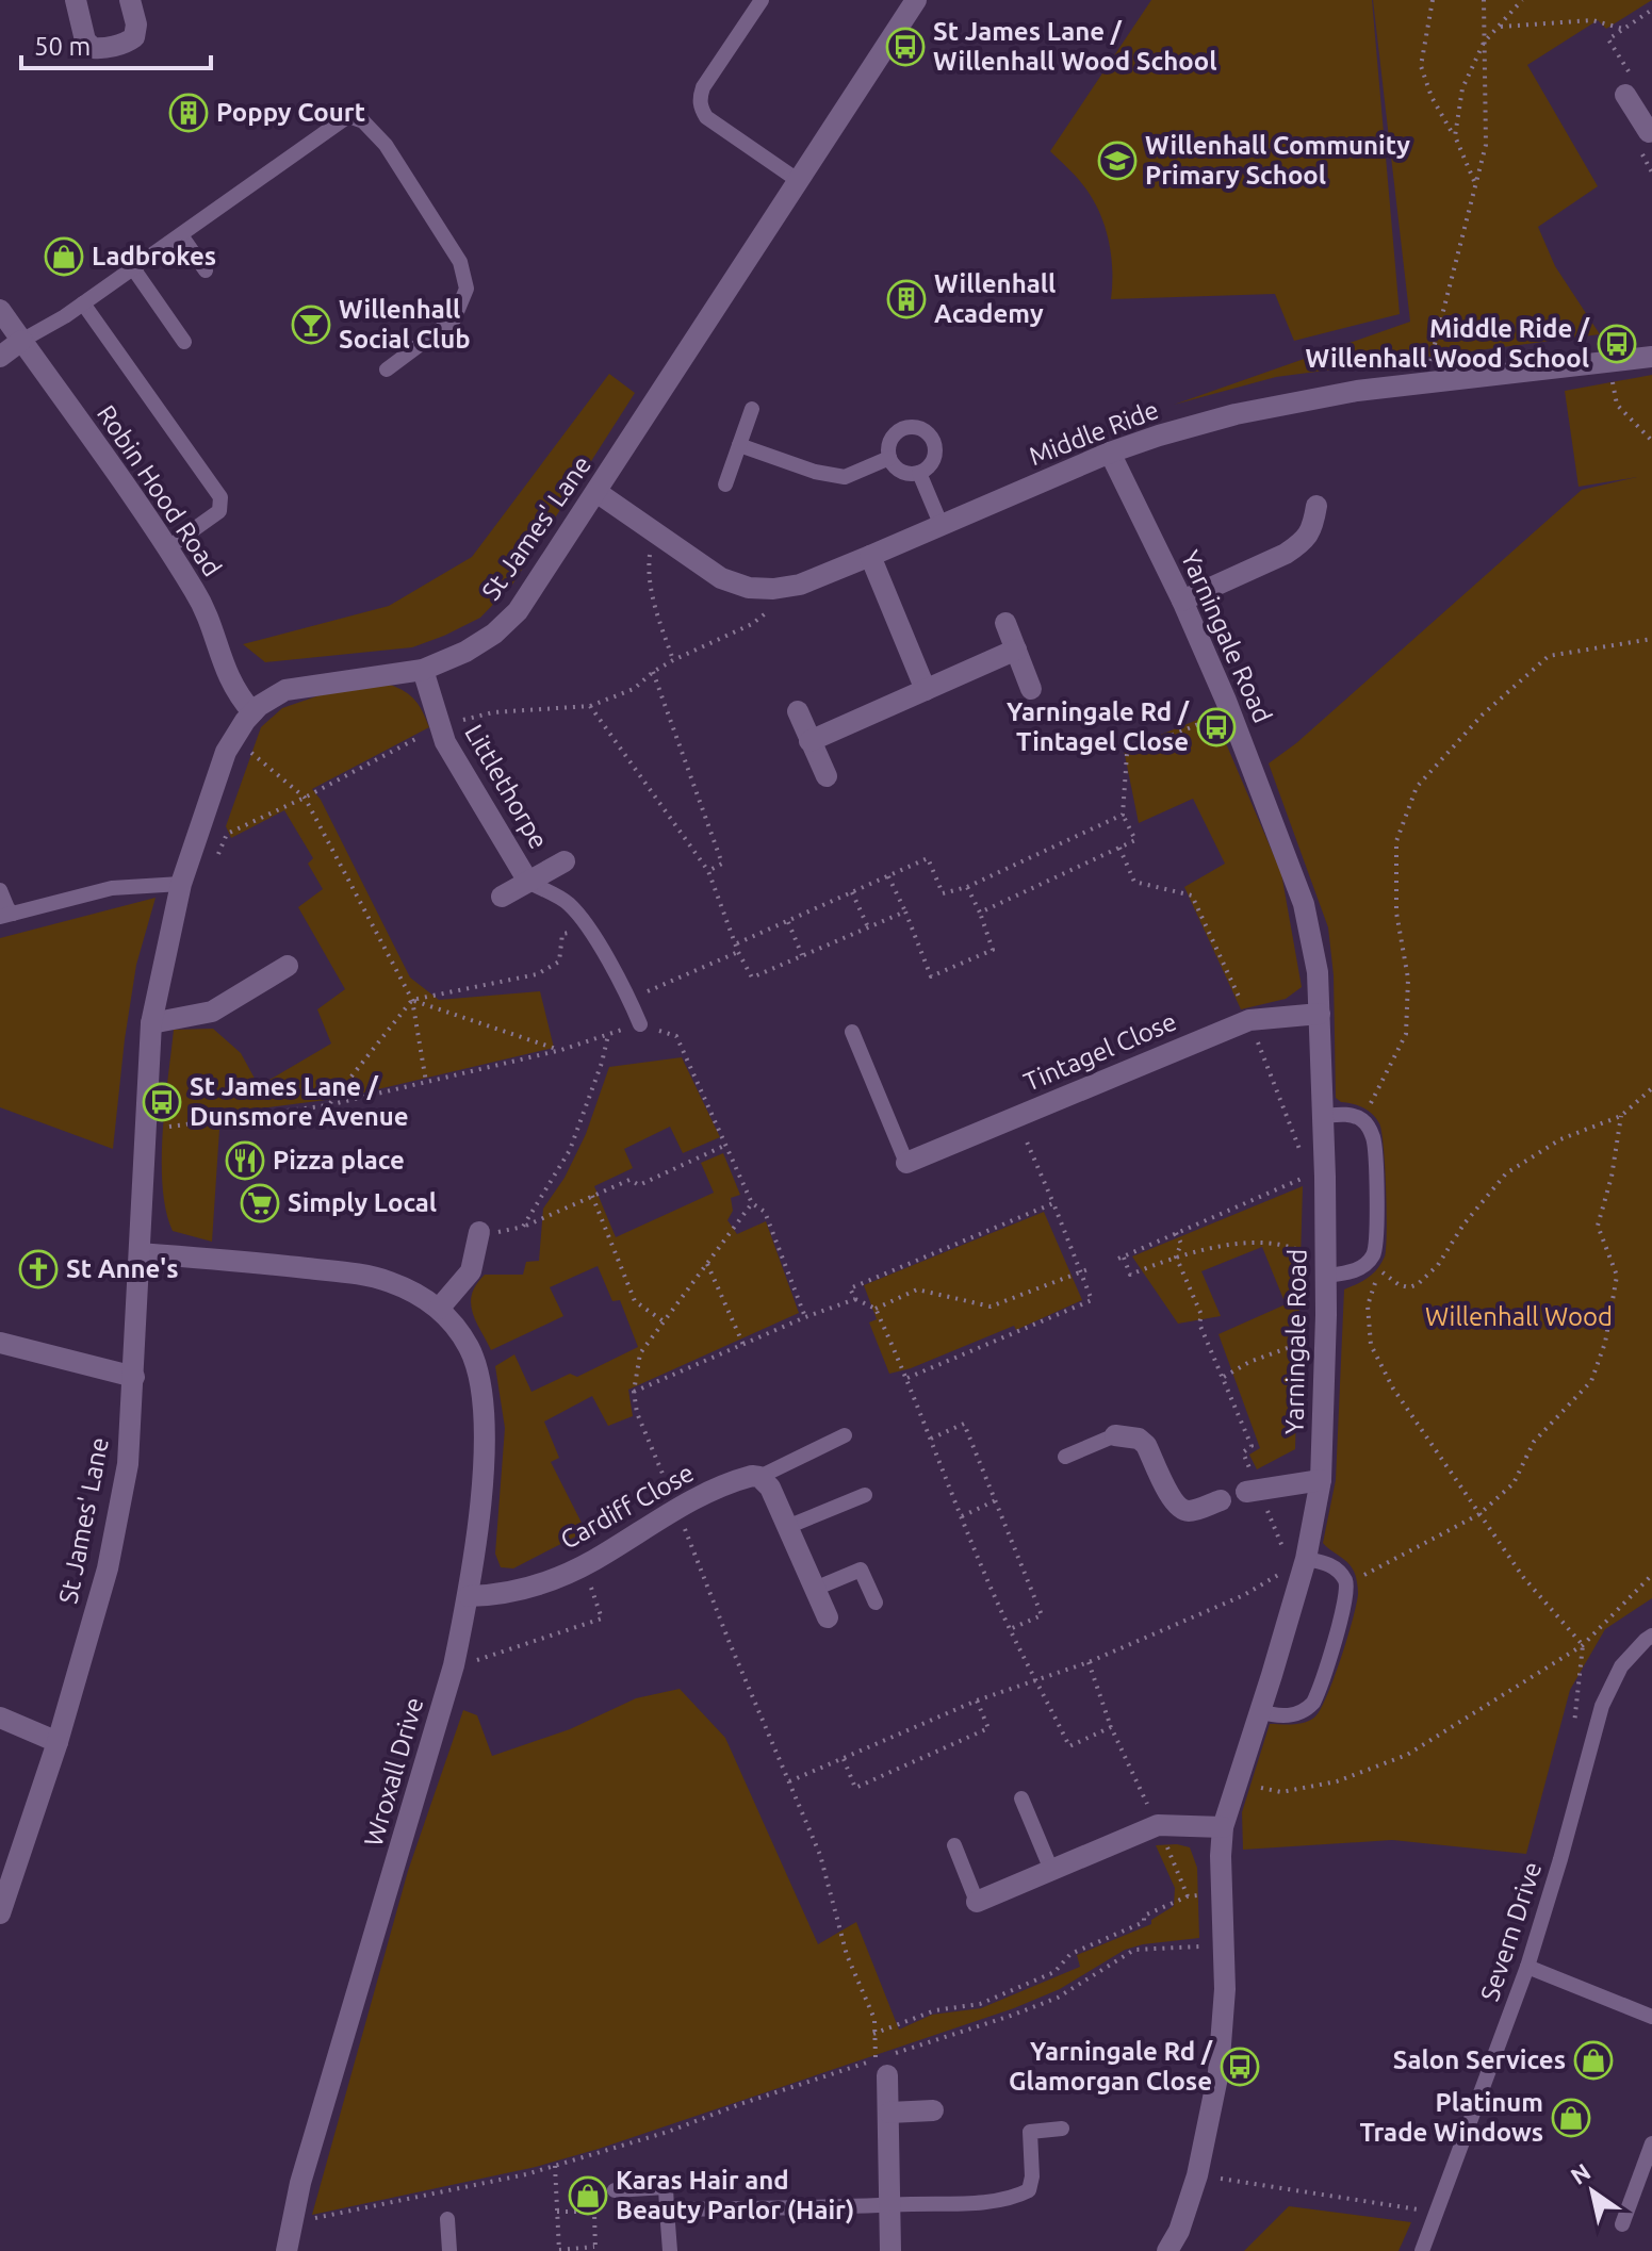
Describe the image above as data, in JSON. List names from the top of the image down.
{
  "streets": {
    "street": [
      "Middle Ride",
      "Robin Hood Road",
      "St James' Lane",
      "Yarningale Road",
      "Littlethorpe",
      "Tintagel Close",
      "Cardiff Close",
      "Wroxall Drive"
    ],
    "lane": ["Severn Drive"]
  },
  "crossings": [
    ["Middle Ride", "St James' Lane"],
    ["Middle Ride", "Yarningale Road"],
    ["Robin Hood Road", "St James' Lane"],
    ["St James' Lane", "Littlethorpe"],
    ["St James' Lane", "Wroxall Drive"],
    ["Yarningale Road", "Tintagel Close"],
    ["Cardiff Close", "Wroxall Drive"]
  ],
  "parks": ["Willenhall Wood"],
  "places": {
    "bus stop": [
      "St James Lane / Willenhall Wood School",
      "Middle Ride / Willenhall Wood School",
      "Yarningale Rd / Tintagel Close",
      "St James Lane / Dunsmore Avenue",
      "Yarningale Rd / Glamorgan Close"
    ],
    "building": ["Poppy Court", "Willenhall Academy"],
    "school or university": ["Willenhall Community Primary School"],
    "shop": [
      "Ladbrokes",
      "Salon Services",
      "Platinum Trade Windows",
      "Karas Hair and Beauty Parlor (Hair)"
    ],
    "bar": ["Willenhall Social Club"],
    "restaurant": ["Pizza place"],
    "supermarket": ["Simply Local"],
    "church": ["St Anne's"]
  },
  "scale_bar": "50 m",
  "north": "top left"
}
